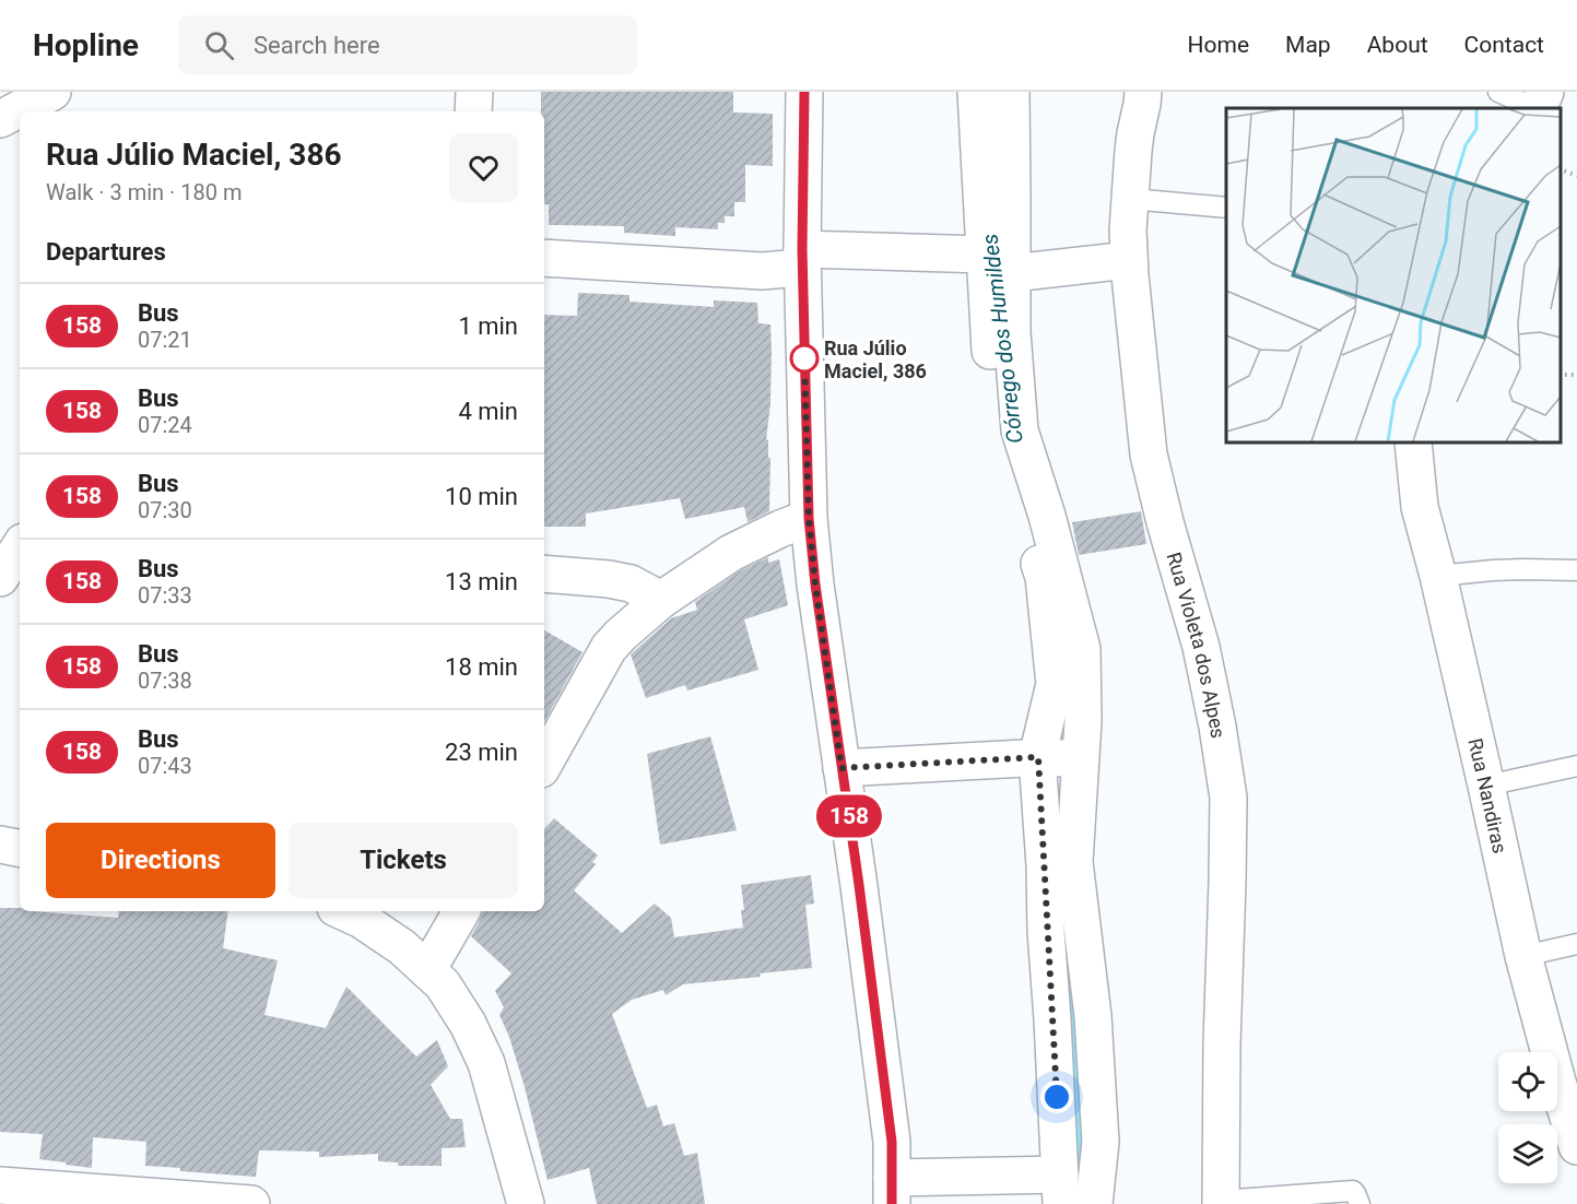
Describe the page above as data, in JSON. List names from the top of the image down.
{
  "streets": {
    "street": ["Rua Violeta dos Alpes", "Rua Nandiras"]
  },
  "water": ["Córrego dos Humildes"],
  "places": ["Rua Júlio Maciel, 386"],
  "lines": ["bus line 158"],
  "page": {
    "header": "Hopline",
    "search": "Search here",
    "nav": [
      "Home",
      "Map",
      "About",
      "Contact"
    ],
    "on_map": "158",
    "heading": [
      ["Rua Júlio Maciel, 386", "Walk · 3 min · 180 m"],
      "Departures"
    ],
    "list": [
      {
        "mark": "158",
        "name": "Bus",
        "note": "07:21",
        "value": "1 min"
      },
      {
        "mark": "158",
        "name": "Bus",
        "note": "07:24",
        "value": "4 min"
      },
      {
        "mark": "158",
        "name": "Bus",
        "note": "07:30",
        "value": "10 min"
      },
      {
        "mark": "158",
        "name": "Bus",
        "note": "07:33",
        "value": "13 min"
      },
      {
        "mark": "158",
        "name": "Bus",
        "note": "07:38",
        "value": "18 min"
      },
      {
        "mark": "158",
        "name": "Bus",
        "note": "07:43",
        "value": "23 min"
      }
    ],
    "buttons": ["Directions", "Tickets"]
  }
}
